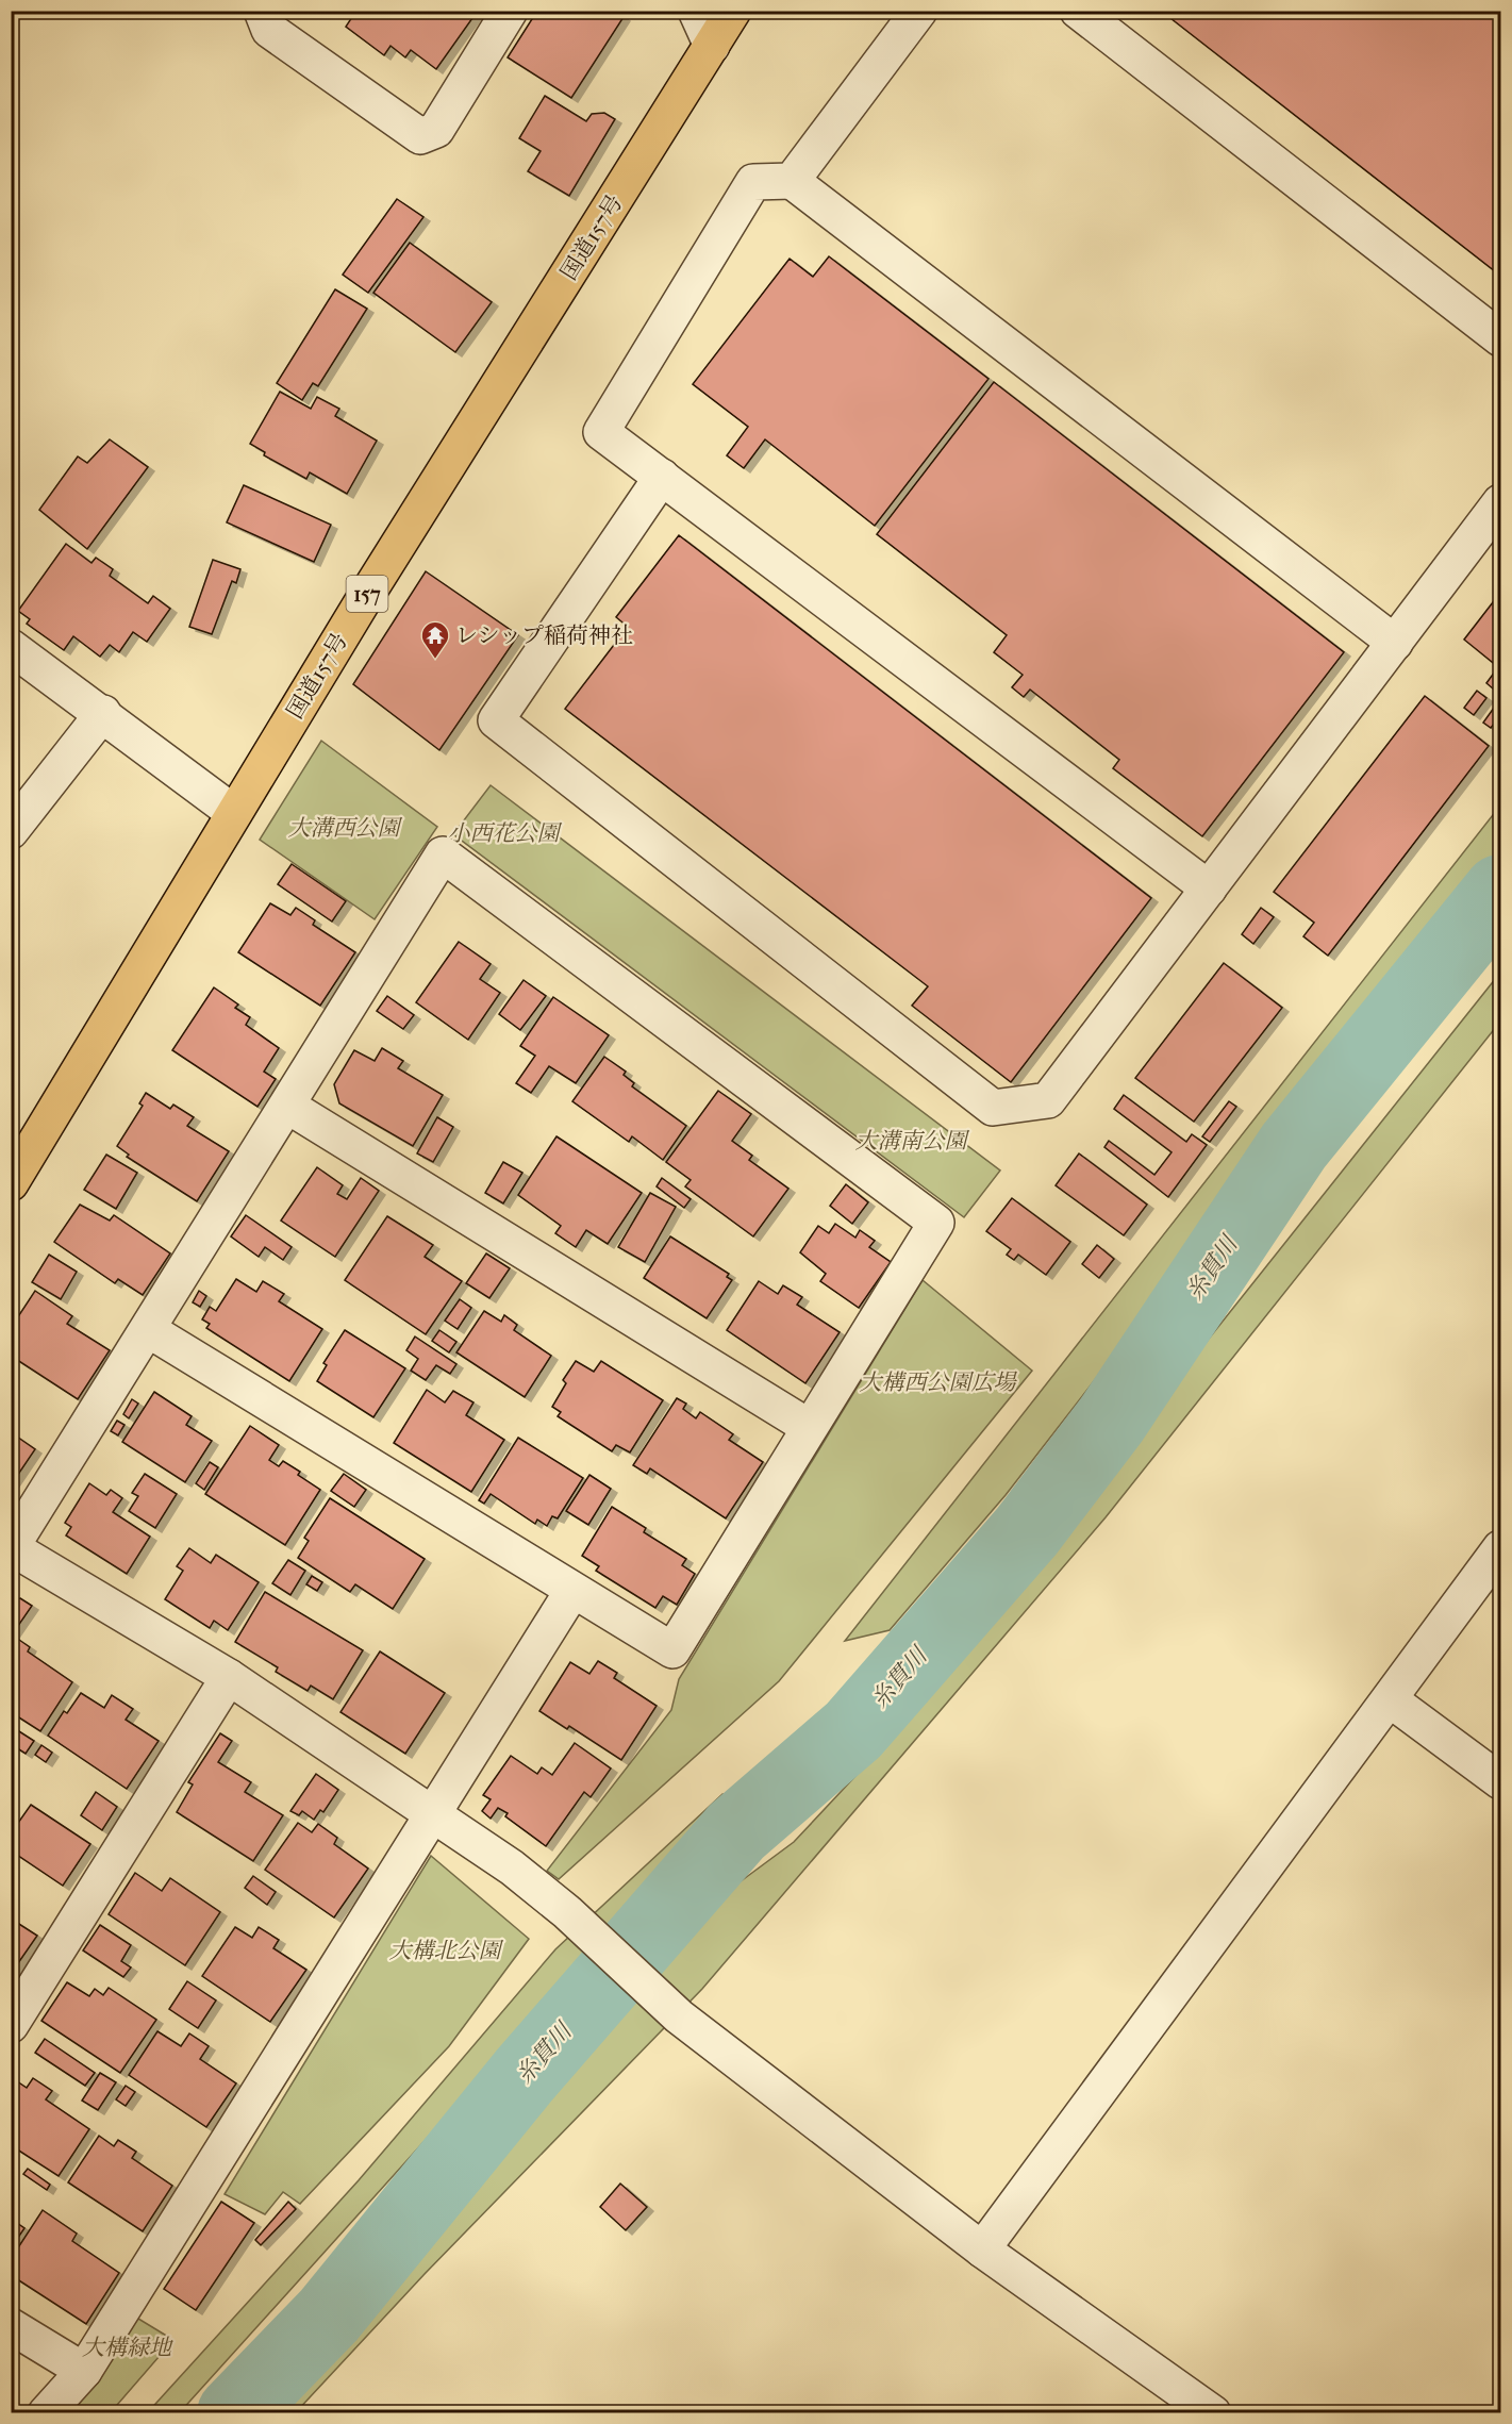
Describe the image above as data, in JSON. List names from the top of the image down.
{
  "streets": {
    "highway": ["国道157号", "157"]
  },
  "water": ["糸貫川"],
  "parks": [
    "大溝西公園",
    "小西花公園",
    "大溝南公園",
    "大構西公園広場",
    "大構北公園",
    "大構緑地"
  ],
  "places": {
    "temple": ["レシップ稲荷神社"]
  }
}
